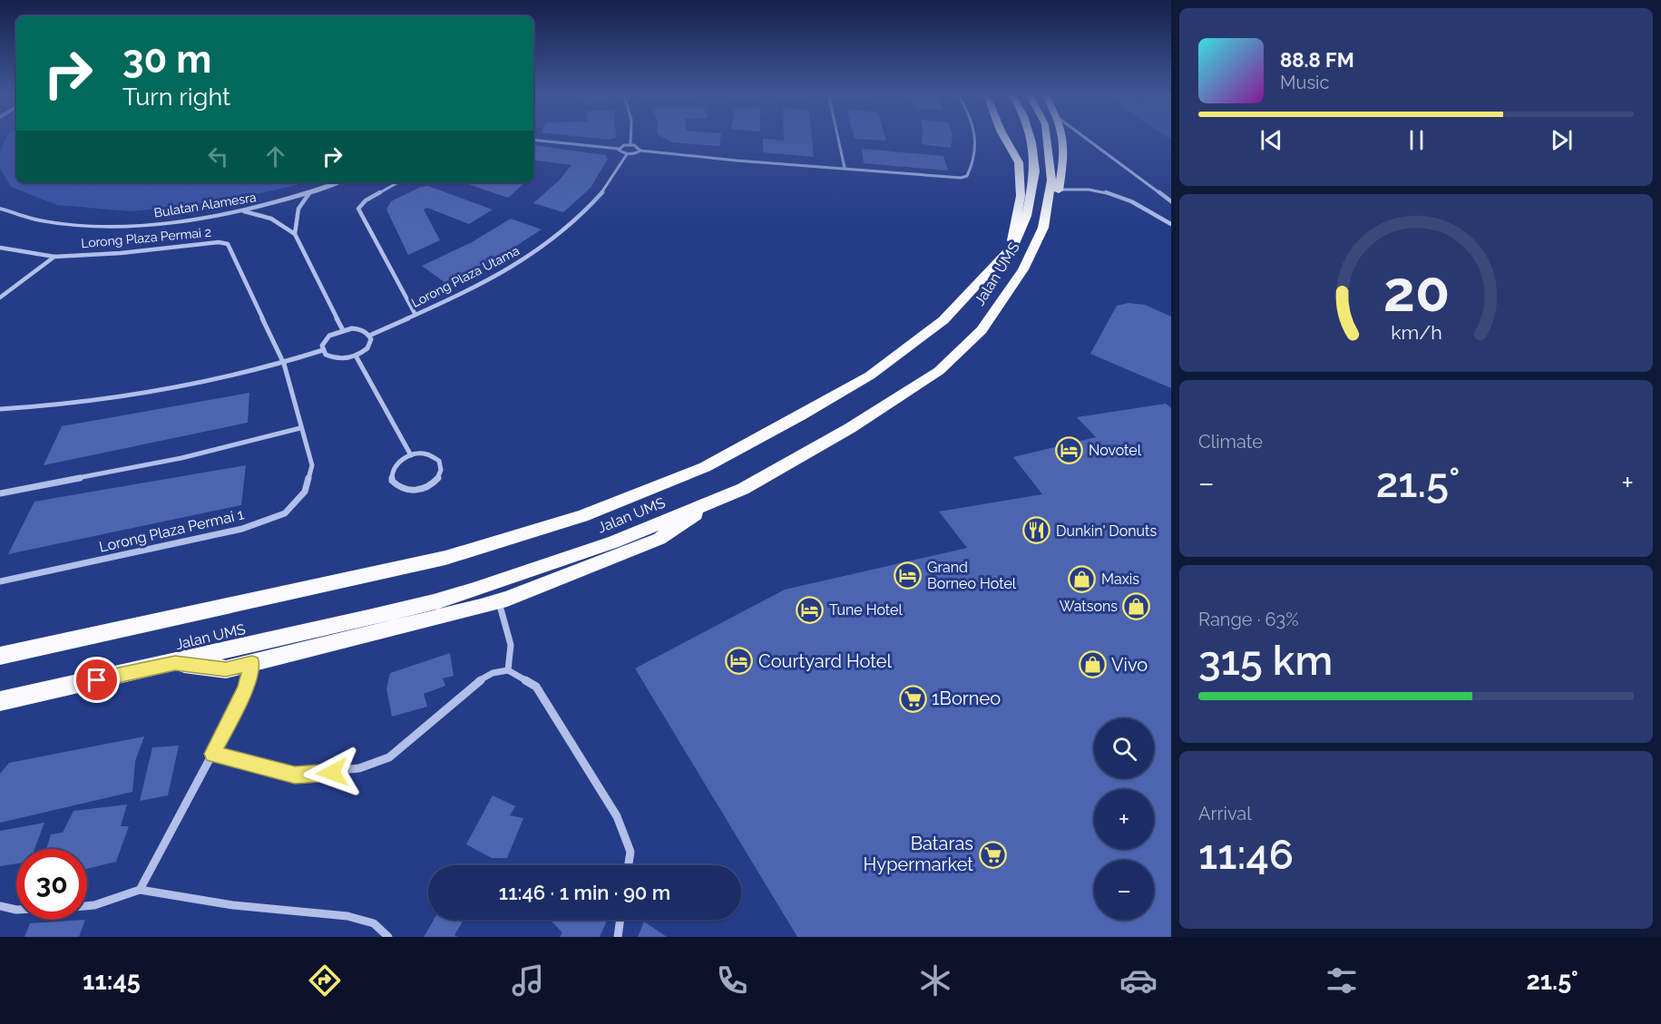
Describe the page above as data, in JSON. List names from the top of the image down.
{
  "streets": {
    "highway": ["Jalan UMS"],
    "street": [
      "Bulatan Alamesra",
      "Lorong Plaza Permai 2",
      "Lorong Plaza Utama",
      "Lorong Plaza Permai 1"
    ]
  },
  "crossings": [
    ["Lorong Plaza Permai 2", "Lorong Plaza Permai 1"]
  ],
  "places": {
    "hotel": [
      "Novotel",
      "Grand Borneo Hotel",
      "Tune Hotel",
      "Courtyard Hotel"
    ],
    "restaurant": ["Dunkin' Donuts"],
    "shop": ["Maxis", "Watsons", "Vivo"],
    "supermarket": ["1Borneo", "Bataras Hypermarket"]
  },
  "page": {
    "turn": ["30 m", "Turn right"],
    "song": ["88.8 FM", "Music"],
    "tile": [
      "Climate",
      ["Range · 63%", "315 km"],
      ["Arrival", "11:46"]
    ],
    "heat": ["−", "21.5°", "+"],
    "map_buttons": ["+", "−"],
    "limit": "30",
    "trip": "11:46 · 1 min · 90 m",
    "tabs": ["11:45", "21.5°"],
    "gauge": ["20", "km/h"]
  }
}
